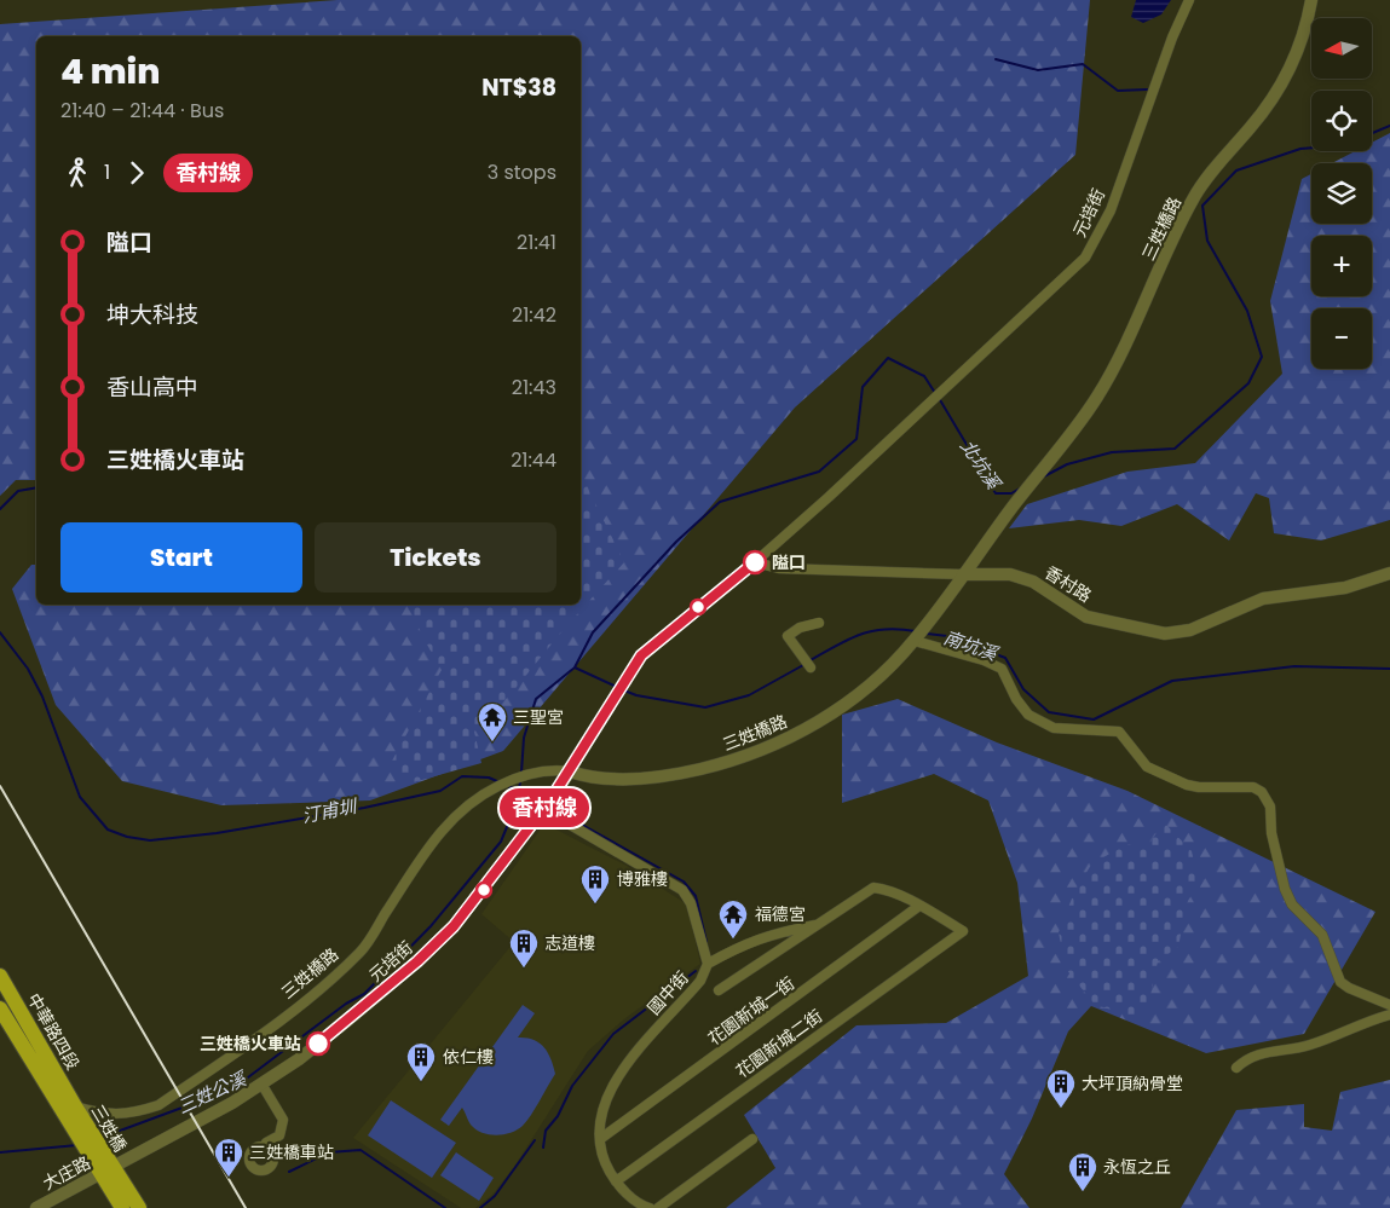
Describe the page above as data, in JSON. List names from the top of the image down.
{
  "streets": {
    "main road": ["中華路四段", "三姓橋"],
    "street": [
      "元培街",
      "三姓橋路",
      "香村路",
      "國中街",
      "花園新城一街",
      "花園新城二街",
      "大庄路"
    ]
  },
  "crossings": [
    ["元培街", "三姓橋路"],
    ["元培街", "香村路"],
    ["元培街", "國中街"],
    ["元培街", "三姓橋"],
    ["元培街", "大庄路"],
    ["三姓橋路", "香村路"],
    ["三姓橋路", "中華路四段"],
    ["三姓橋路", "三姓橋"],
    ["國中街", "花園新城一街"],
    ["國中街", "花園新城二街"],
    ["花園新城一街", "花園新城二街"],
    ["中華路四段", "三姓橋"],
    ["三姓橋", "大庄路"]
  ],
  "water": [
    "北坑溪",
    "南坑溪",
    "汀甫圳",
    "三姓公溪"
  ],
  "places": {
    "other": ["隘口", "三姓橋火車站"],
    "temple": ["三聖宮", "福德宮"],
    "building": [
      "博雅樓",
      "志道樓",
      "依仁樓",
      "大坪頂納骨堂",
      "三姓橋車站",
      "永恆之丘"
    ]
  },
  "lines": ["bus line 香村線"],
  "north": "left",
  "page": {
    "on_map": "香村線",
    "map_buttons": ["+", "−"],
    "heading": ["4 min", "21:40 – 21:44 · Bus", "NT$38"],
    "legs": ["1", "香村線", "3 stops"],
    "list": [
      {
        "name": "隘口",
        "value": "21:41"
      },
      {
        "name": "坤大科技",
        "value": "21:42"
      },
      {
        "name": "香山高中",
        "value": "21:43"
      },
      {
        "name": "三姓橋火車站",
        "value": "21:44"
      }
    ],
    "buttons": ["Start", "Tickets"]
  }
}
